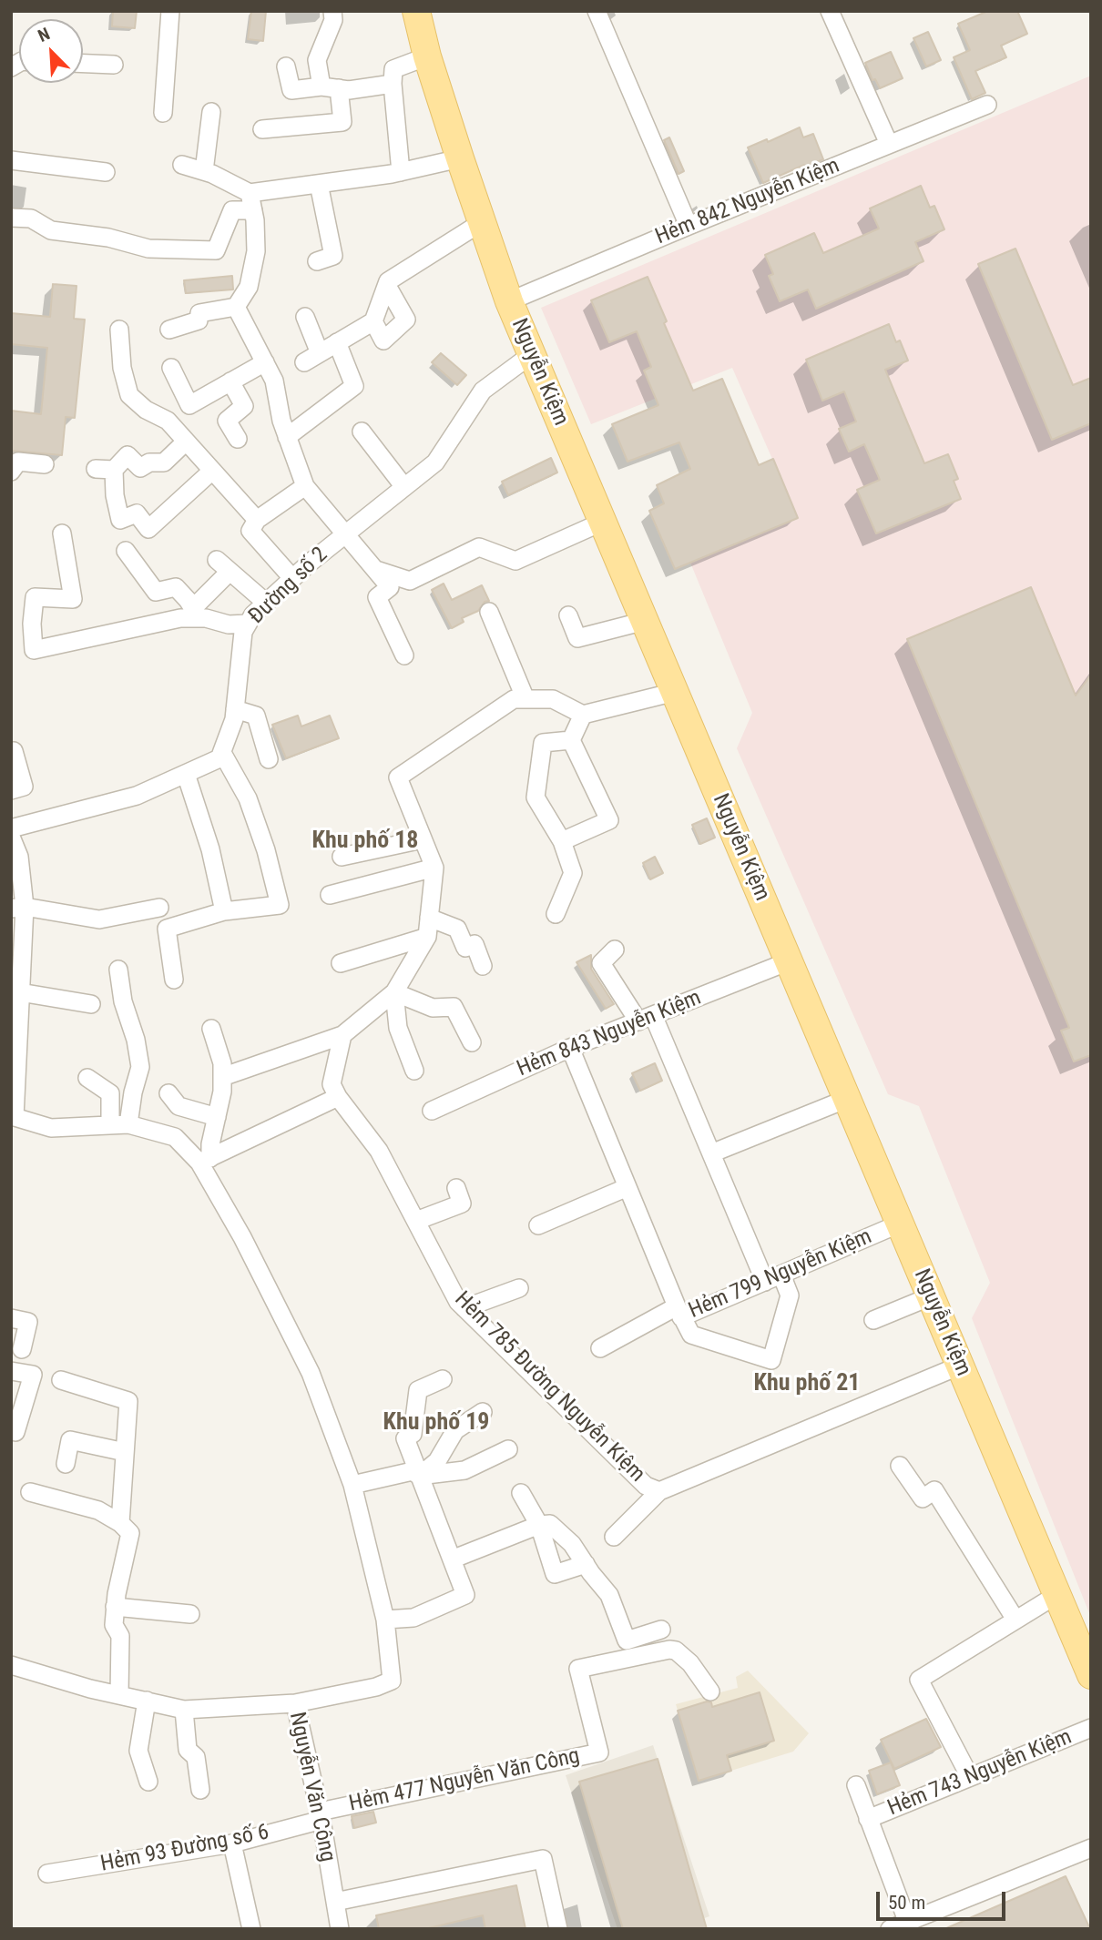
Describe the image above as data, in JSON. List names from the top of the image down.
{
  "streets": {
    "main road": ["Nguyễn Kiệm"],
    "street": [
      "Hẻm 842 Nguyễn Kiệm",
      "Đường số 2",
      "Hẻm 843 Nguyễn Kiệm",
      "Hẻm 799 Nguyễn Kiệm",
      "Hẻm 785 Đường Nguyễn Kiệm",
      "Hẻm 743 Nguyễn Kiệm",
      "Hẻm 477 Nguyễn Văn Công",
      "Nguyễn Văn Công",
      "Hẻm 93 Đường số 6"
    ]
  },
  "crossings": [
    ["Hẻm 842 Nguyễn Kiệm", "Nguyễn Kiệm"],
    ["Nguyễn Kiệm", "Đường số 2"],
    ["Nguyễn Kiệm", "Hẻm 843 Nguyễn Kiệm"],
    ["Nguyễn Kiệm", "Hẻm 799 Nguyễn Kiệm"],
    ["Nguyễn Kiệm", "Hẻm 785 Đường Nguyễn Kiệm"],
    ["Hẻm 477 Nguyễn Văn Công", "Nguyễn Văn Công"],
    ["Hẻm 477 Nguyễn Văn Công", "Hẻm 93 Đường số 6"],
    ["Nguyễn Văn Công", "Hẻm 93 Đường số 6"]
  ],
  "districts": ["Khu phố 18", "Khu phố 21", "Khu phố 19"],
  "scale_bar": "50 m",
  "north": "top left"
}
